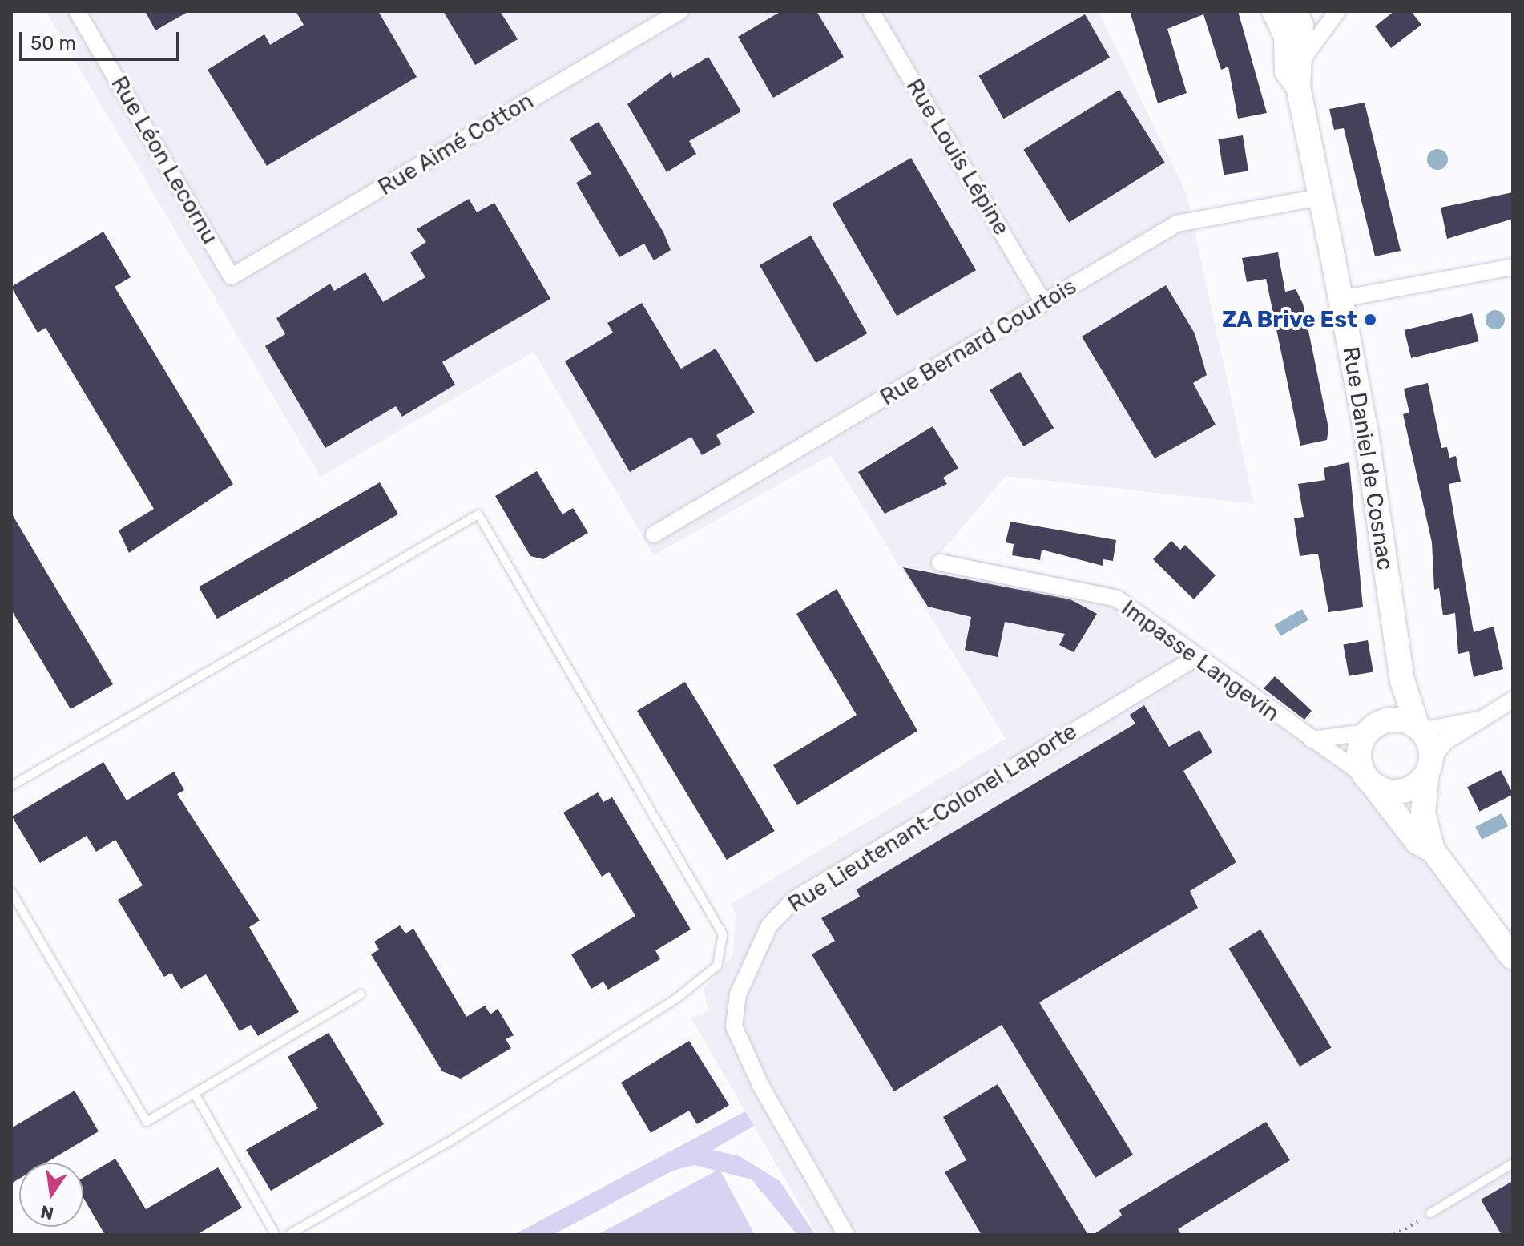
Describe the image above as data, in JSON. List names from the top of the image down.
{
  "streets": {
    "street": [
      "Rue Aimé Cotton",
      "Rue Louis Lépine",
      "Rue Léon Lecornu",
      "Rue Bernard Courtois",
      "Rue Daniel de Cosnac",
      "Impasse Langevin",
      "Rue Lieutenant-Colonel Laporte"
    ]
  },
  "crossings": [
    ["Rue Aimé Cotton", "Rue Léon Lecornu"],
    ["Rue Louis Lépine", "Rue Bernard Courtois"],
    ["Rue Bernard Courtois", "Rue Daniel de Cosnac"],
    ["Rue Daniel de Cosnac", "Impasse Langevin"],
    ["Impasse Langevin", "Rue Lieutenant-Colonel Laporte"]
  ],
  "places": ["ZA Brive Est"],
  "scale_bar": "50 m",
  "north": "bottom"
}
